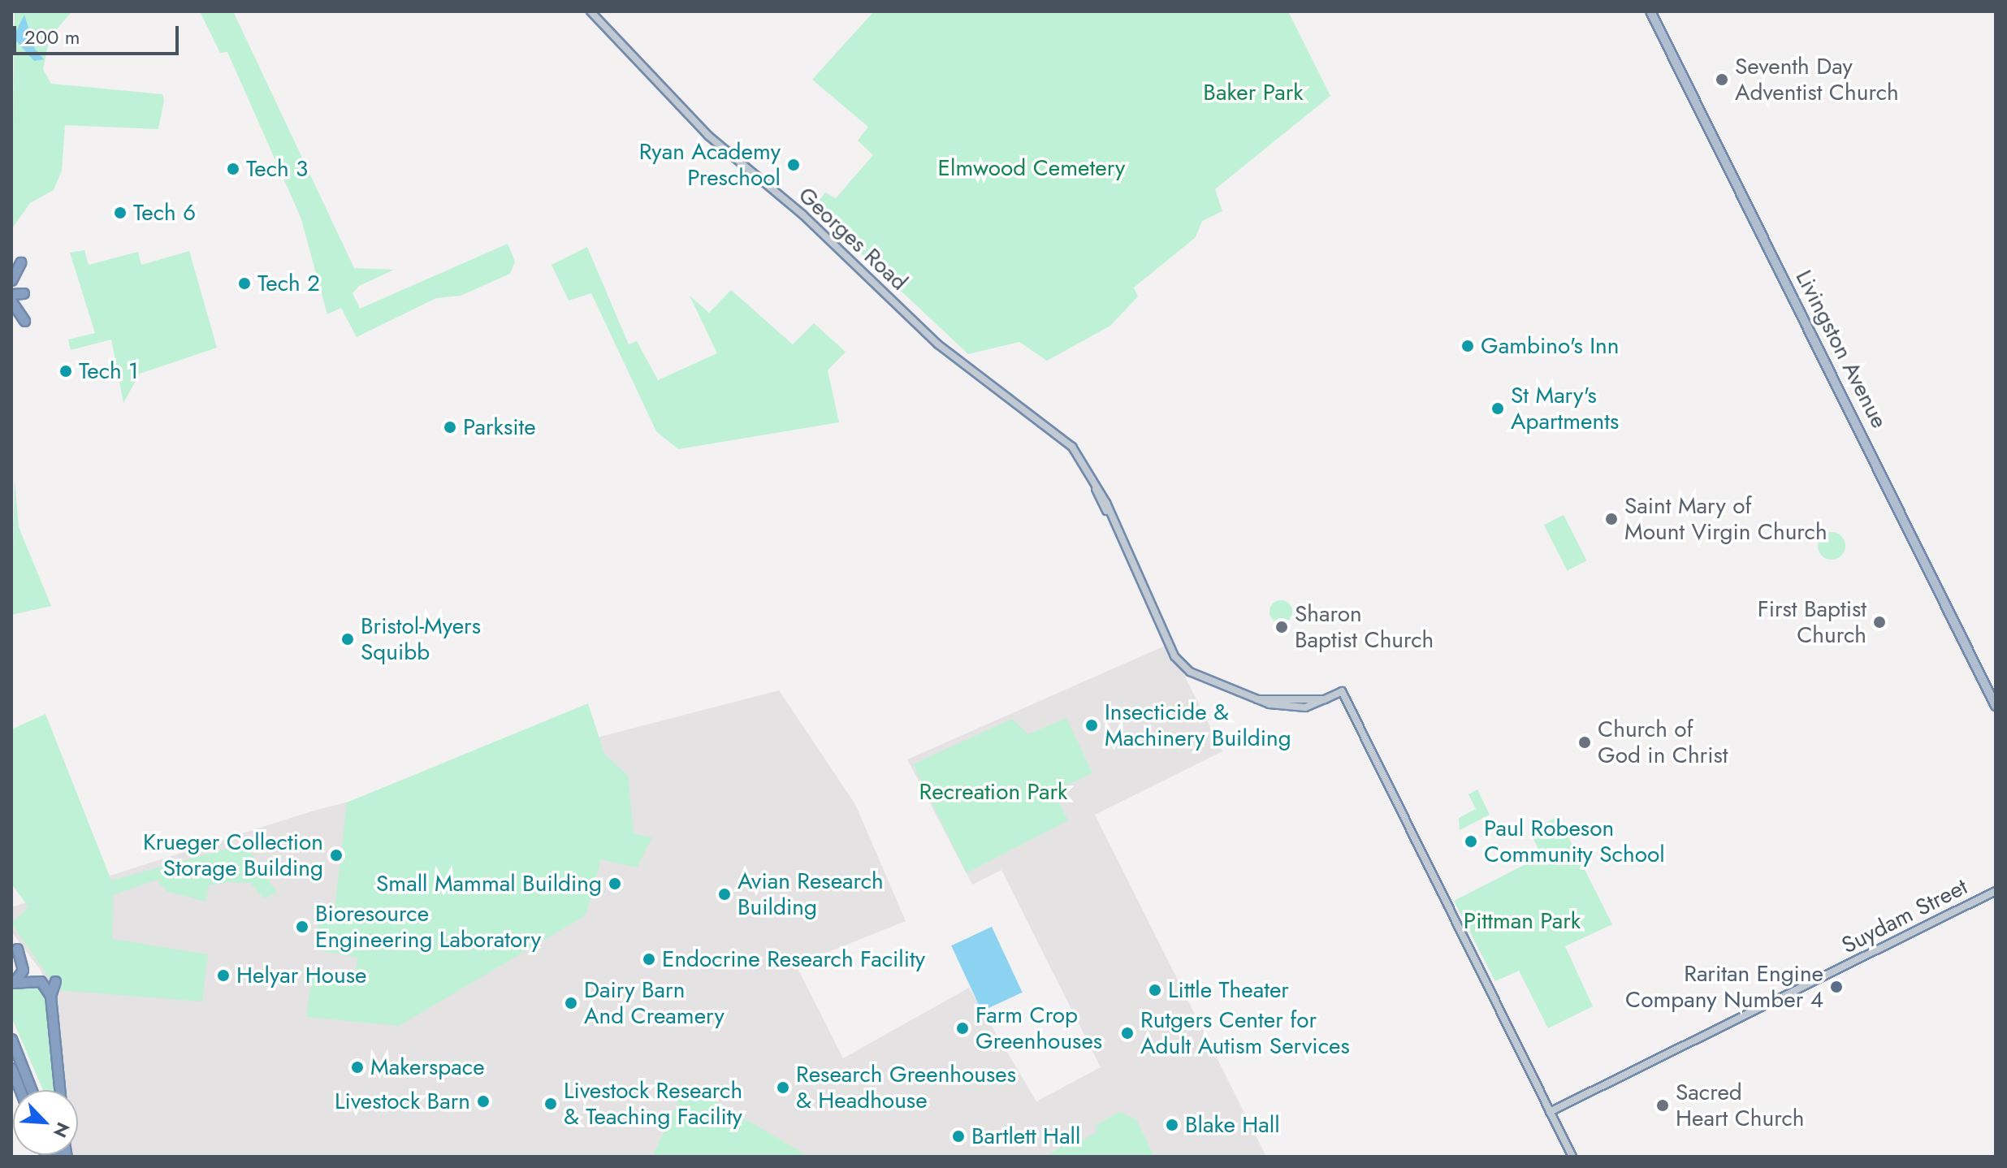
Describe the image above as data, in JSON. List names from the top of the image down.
{
  "streets": {
    "main road": ["Livingston Avenue"],
    "street": ["Georges Road", "Suydam Street"]
  },
  "crossings": [
    ["Georges Road", "Suydam Street"]
  ],
  "parks": [
    "Baker Park",
    "Elmwood Cemetery",
    "Recreation Park",
    "Pittman Park"
  ],
  "places": [
    "Seventh Day Adventist Church",
    "Ryan Academy Preschool",
    "Tech 3",
    "Tech 6",
    "Tech 2",
    "Gambino's Inn",
    "Tech 1",
    "St Mary's Apartments",
    "Parksite",
    "Saint Mary of Mount Virgin Church",
    "First Baptist Church",
    "Sharon Baptist Church",
    "Bristol-Myers Squibb",
    "Insecticide & Machinery Building",
    "Church of God in Christ",
    "Paul Robeson Community School",
    "Krueger Collection Storage Building",
    "Small Mammal Building",
    "Avian Research Building",
    "Bioresource Engineering Laboratory",
    "Endocrine Research Facility",
    "Helyar House",
    "Raritan Engine Company Number 4",
    "Little Theater",
    "Dairy Barn And Creamery",
    "Farm Crop Greenhouses",
    "Rutgers Center for Adult Autism Services",
    "Makerspace",
    "Research Greenhouses & Headhouse",
    "Livestock Barn",
    "Livestock Research & Teaching Facility",
    "Sacred Heart Church",
    "Blake Hall",
    "Bartlett Hall"
  ],
  "scale_bar": "200 m",
  "north": "bottom right"
}
